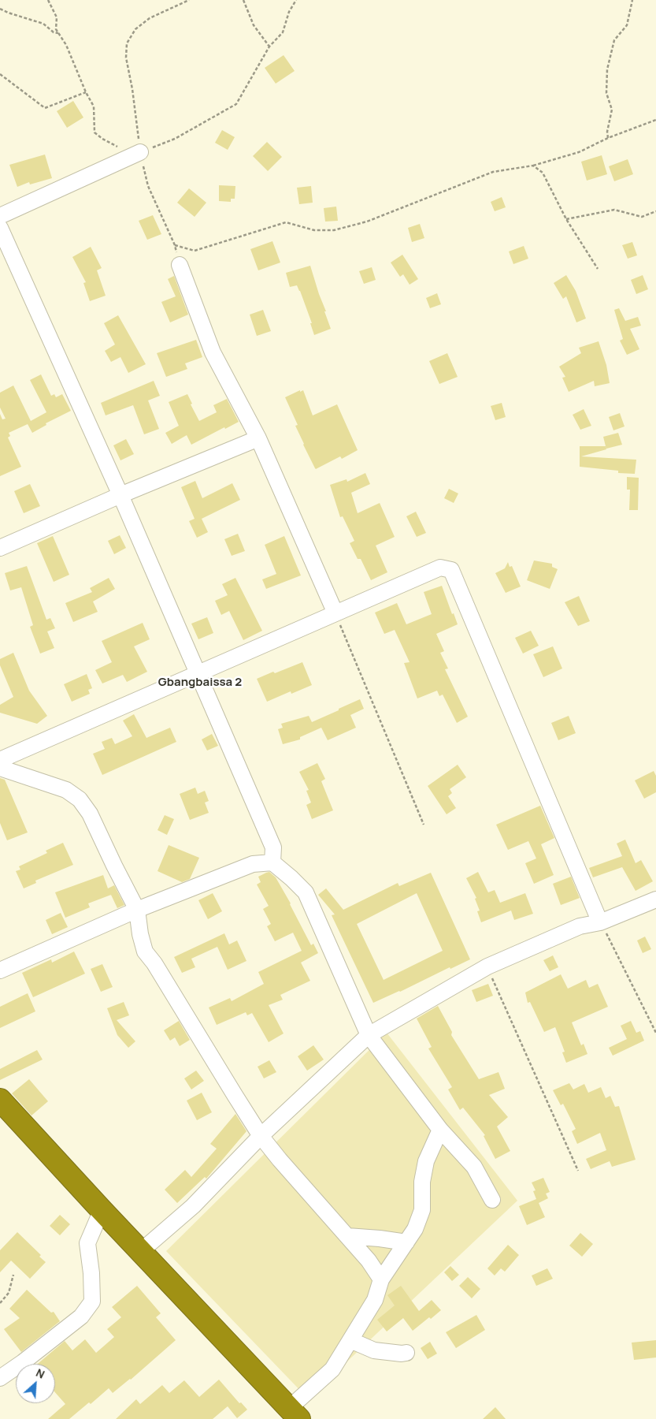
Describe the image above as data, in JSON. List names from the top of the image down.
{
  "districts": ["Gbangbaissa 2"],
  "north": "top right"
}
